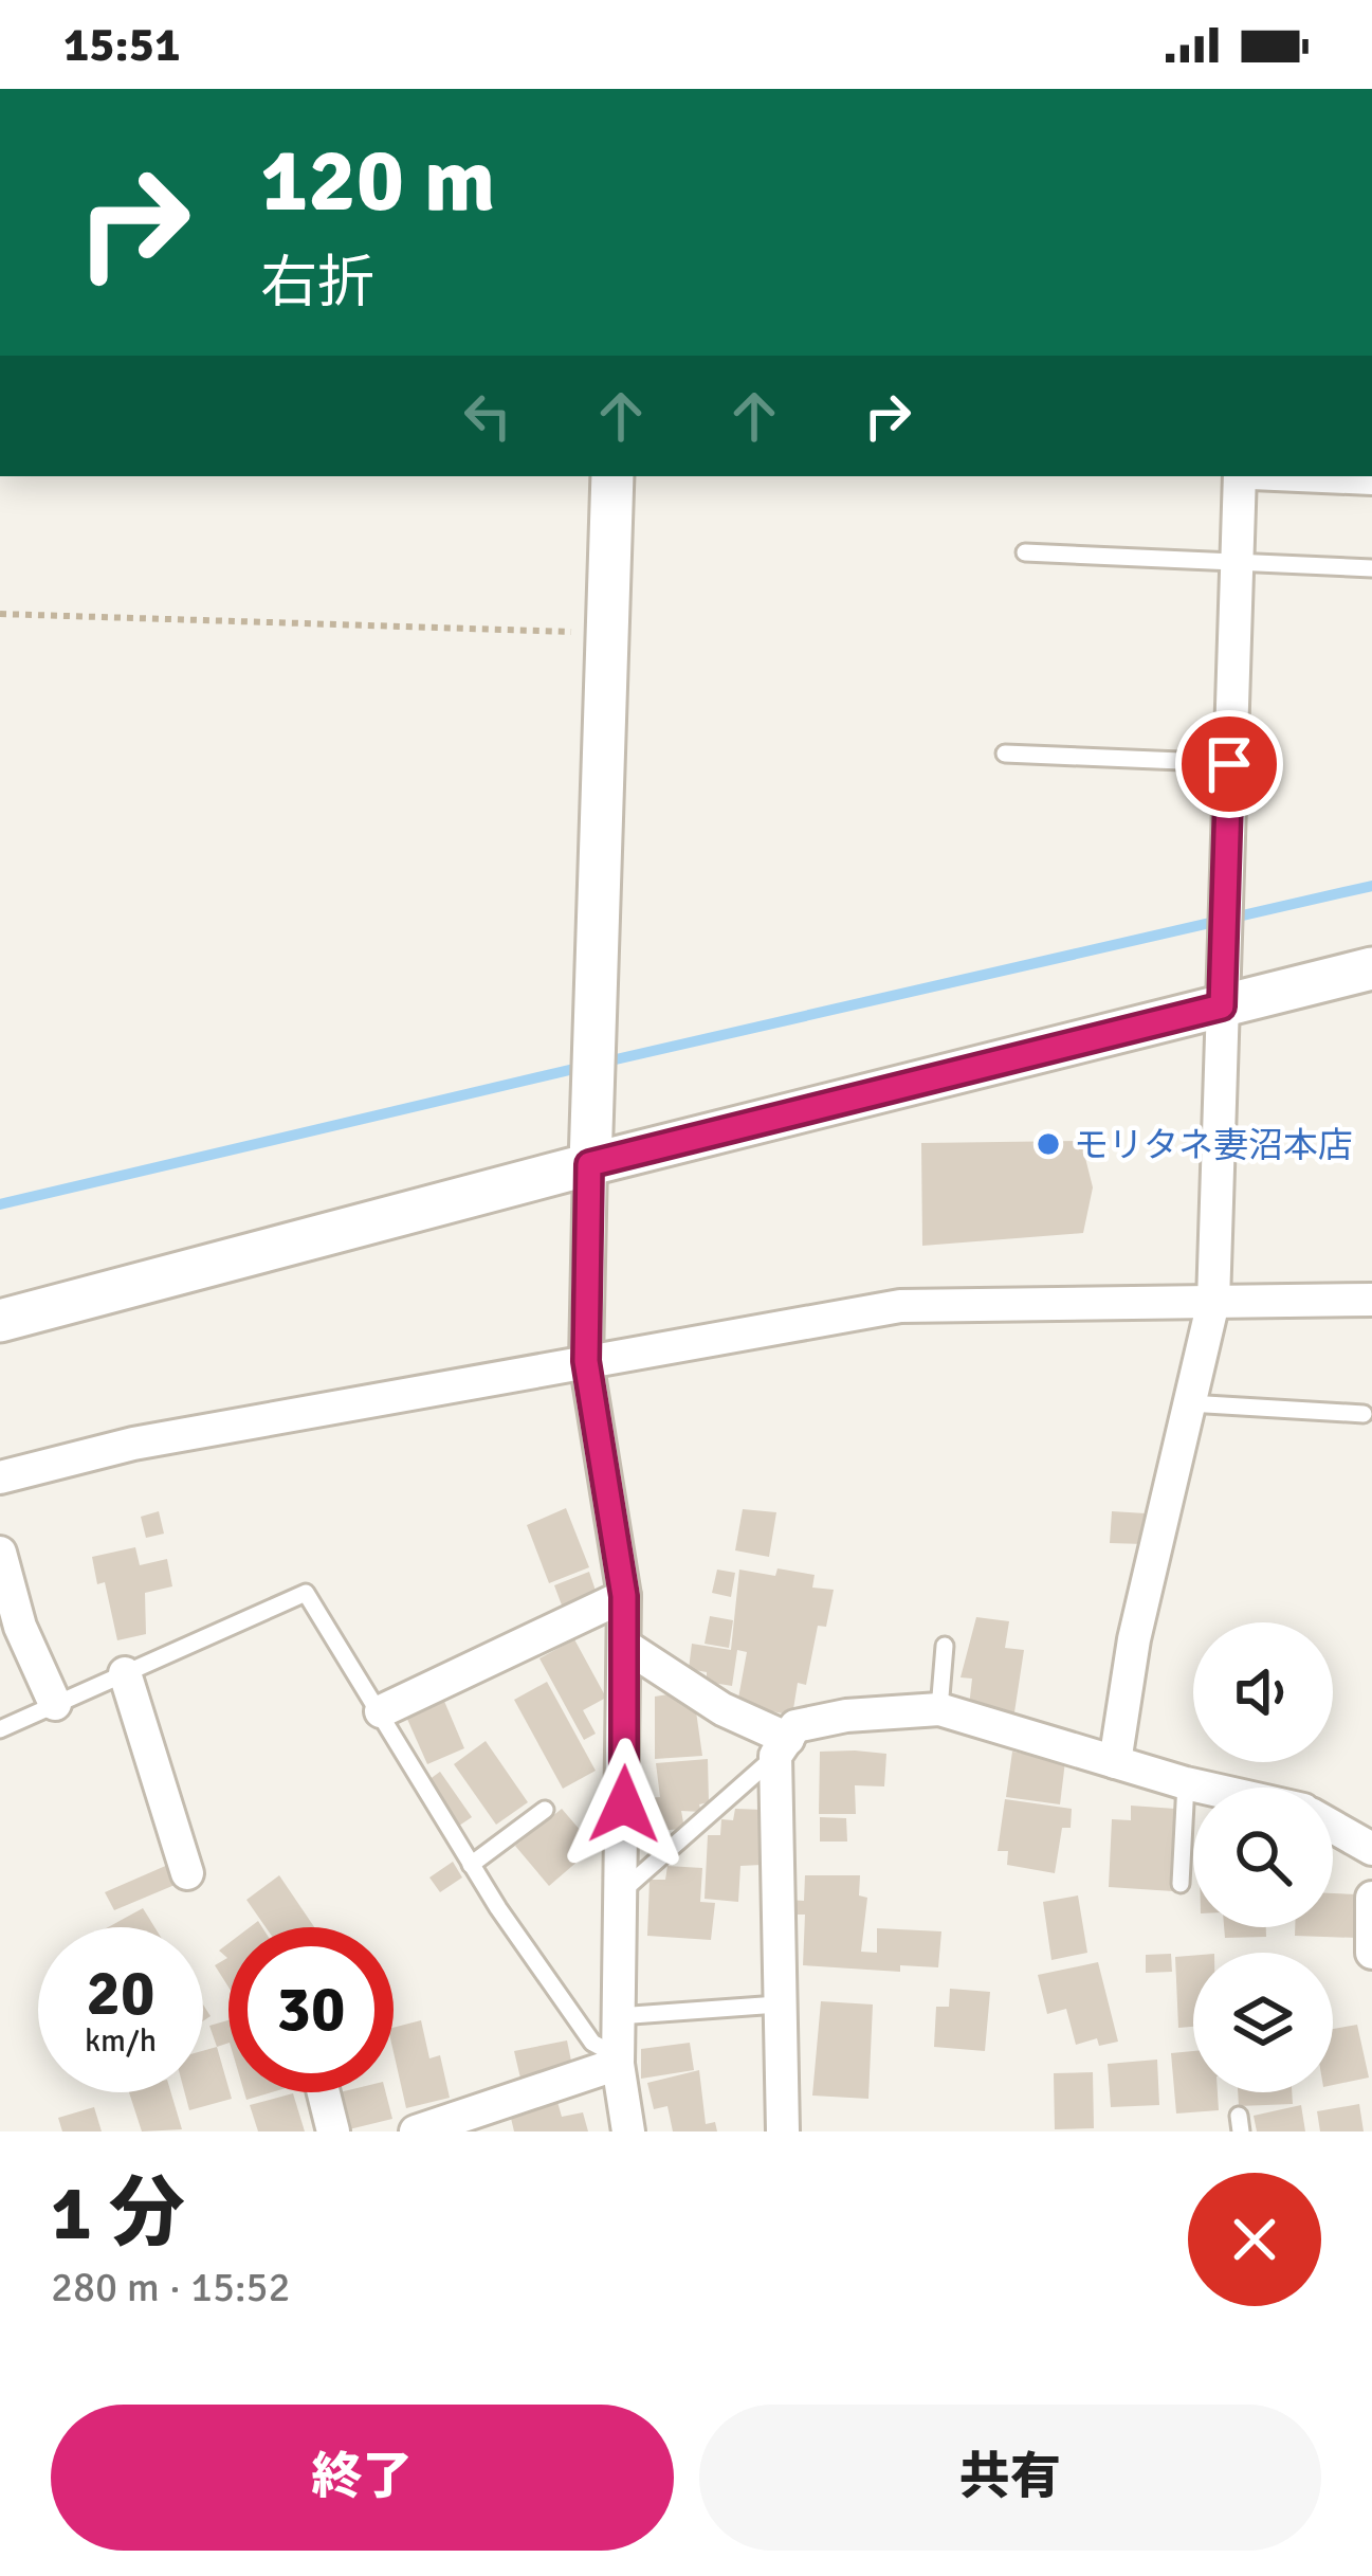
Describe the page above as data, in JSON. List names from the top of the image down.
{
  "places": ["モリタネ妻沼本店"],
  "page": {
    "status": "15:51",
    "turn": ["120 m", "右折"],
    "speed": "20 km/h",
    "limit": "30",
    "heading": ["1 分", "280 m · 15:52"],
    "buttons": ["終了", "共有"]
  }
}
